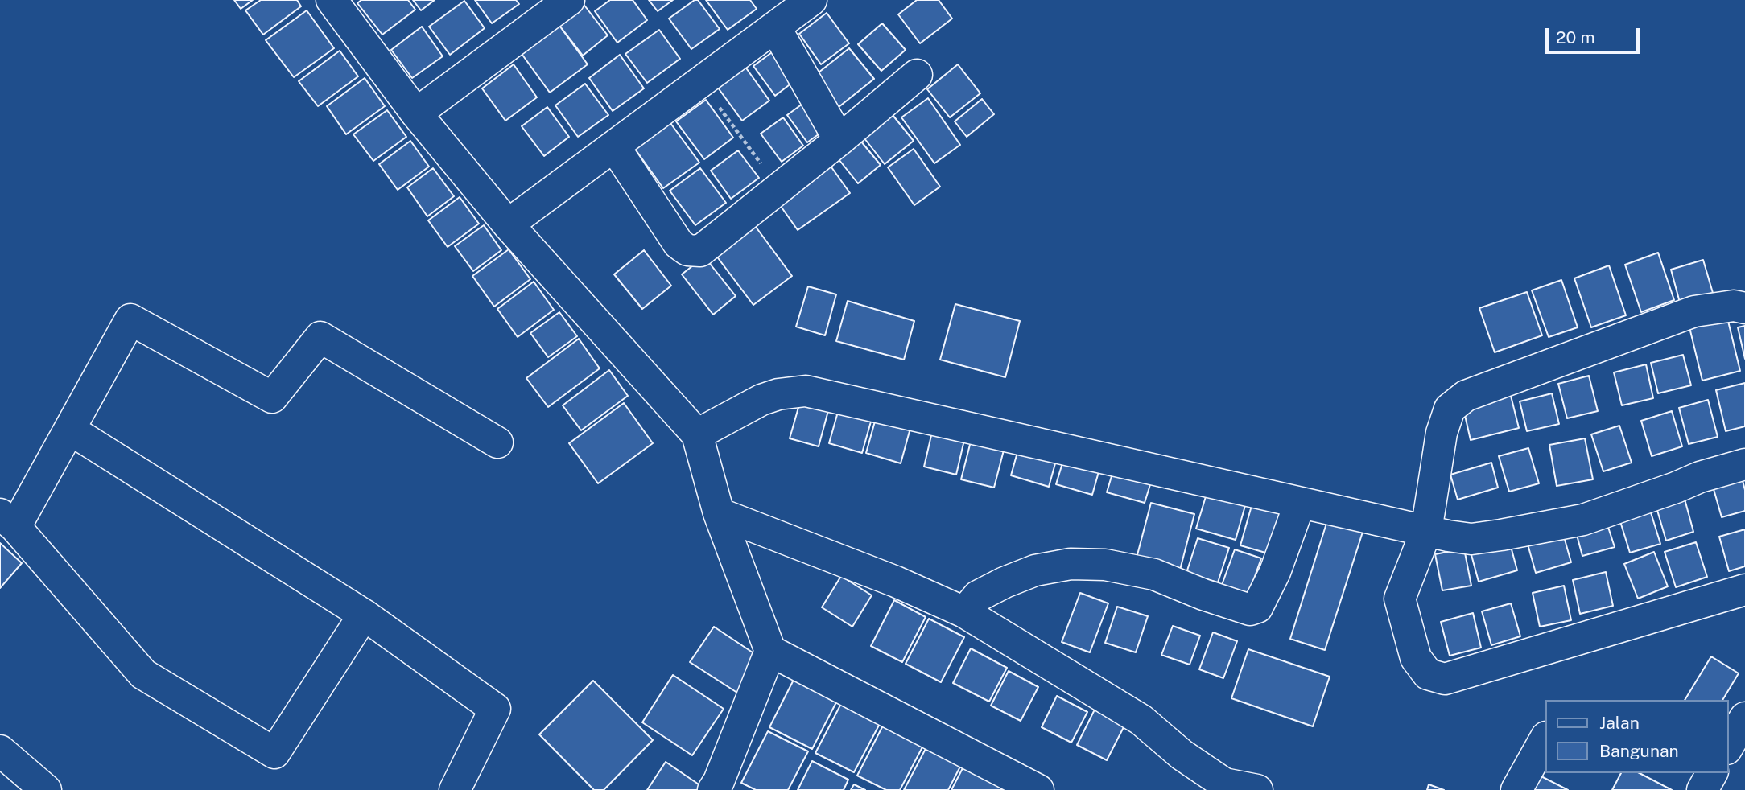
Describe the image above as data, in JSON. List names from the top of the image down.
{
  "legend": ["Jalan", "Bangunan"],
  "scale_bar": "20 m"
}
